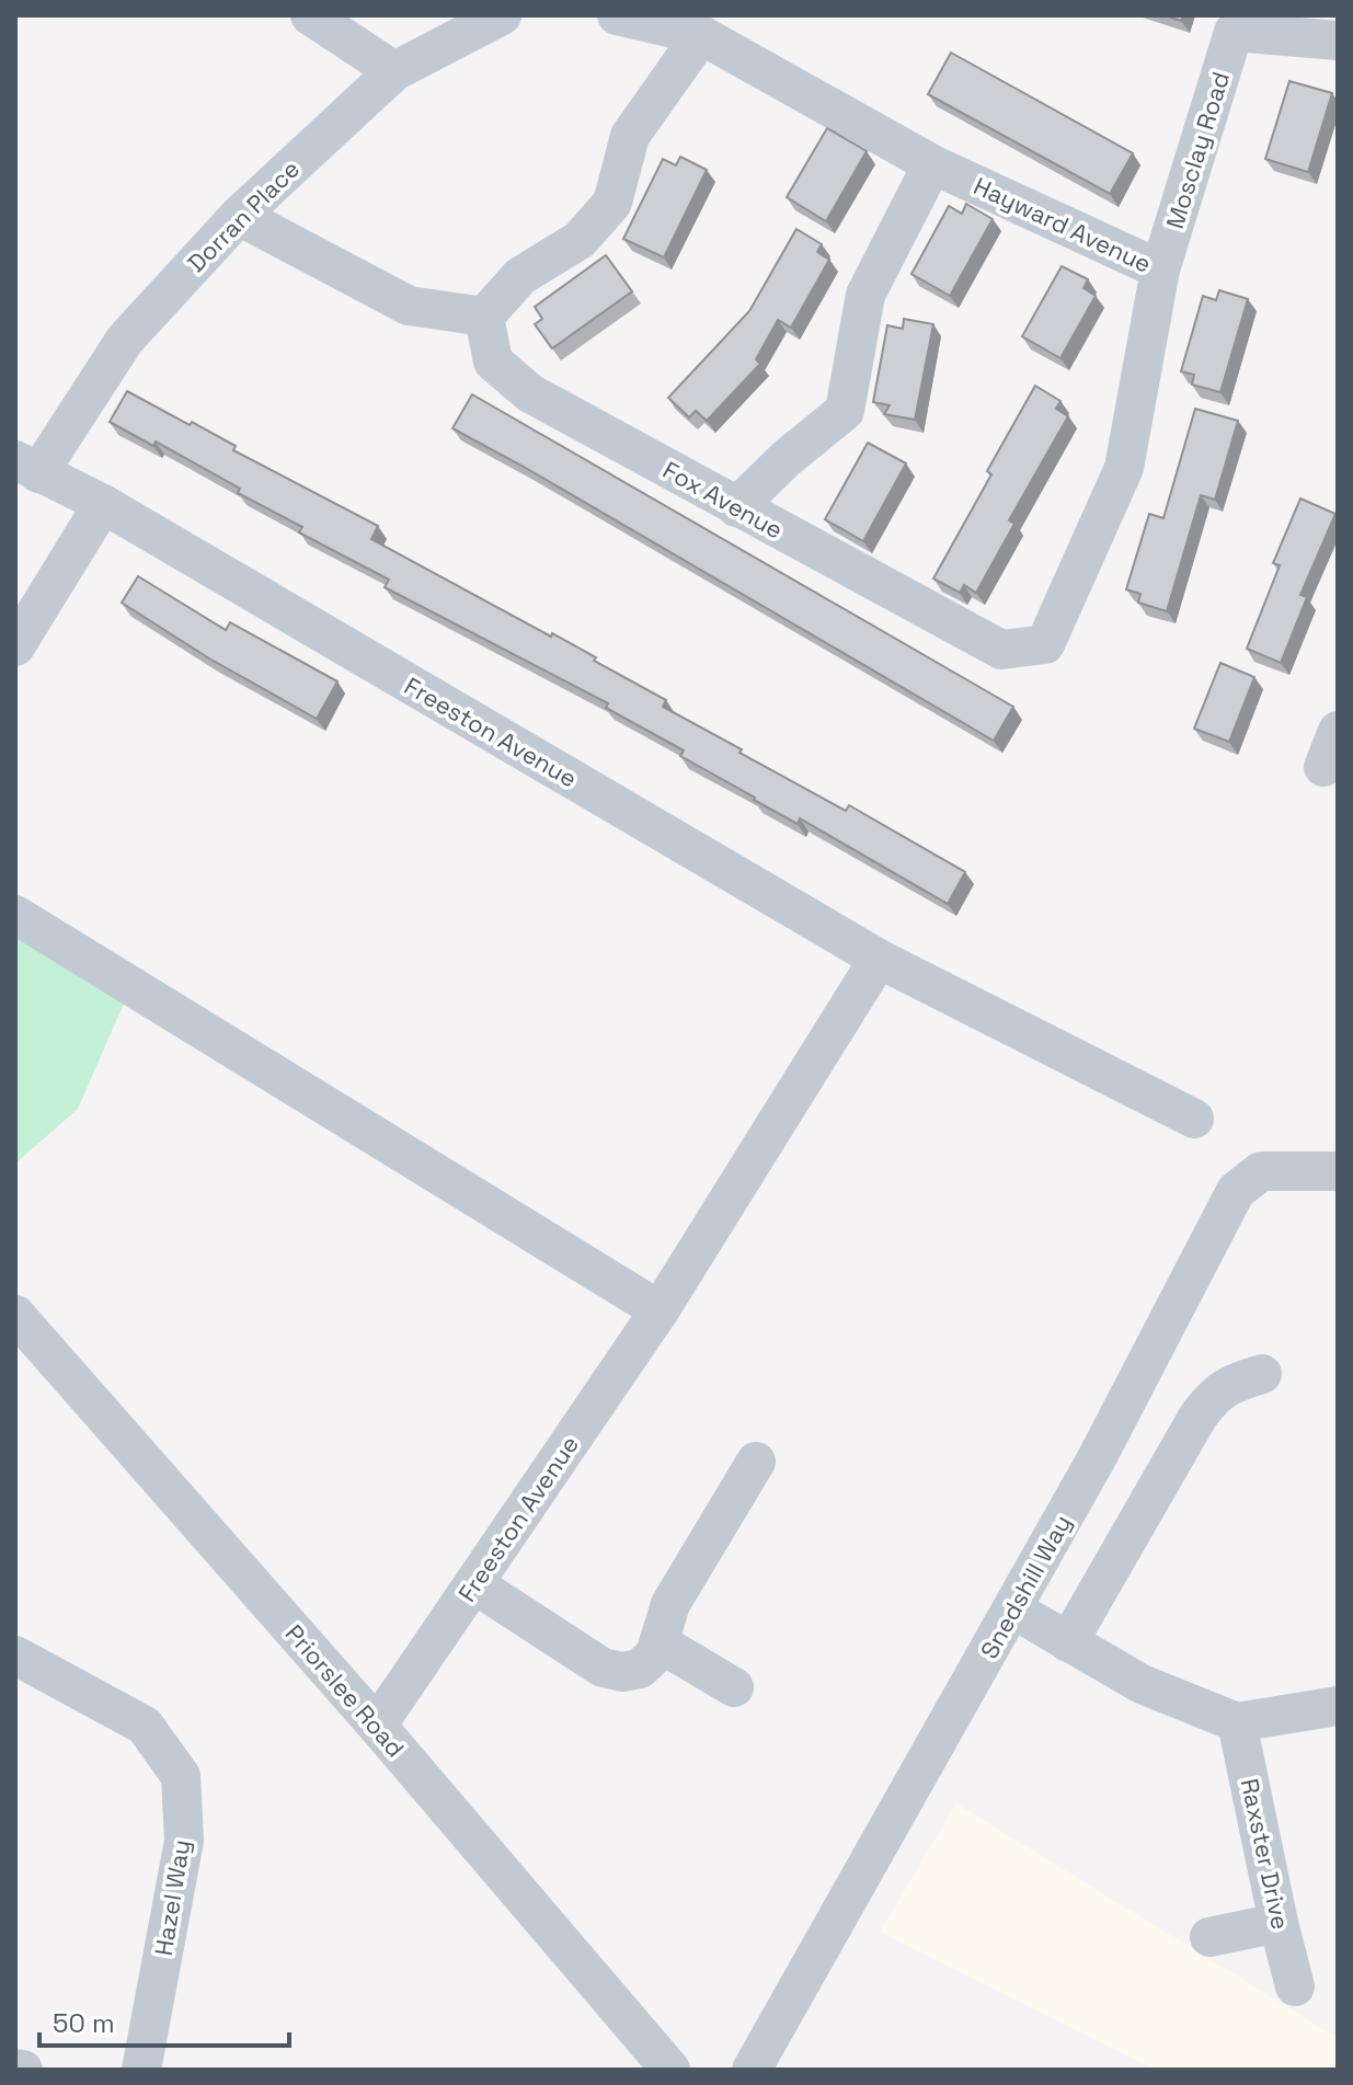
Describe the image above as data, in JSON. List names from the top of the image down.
{
  "streets": {
    "street": [
      "Mosclay Road",
      "Dorran Place",
      "Hayward Avenue",
      "Fox Avenue",
      "Freeston Avenue",
      "Snedshill Way",
      "Priorslee Road",
      "Raxster Drive",
      "Hazel Way"
    ]
  },
  "crossings": [
    ["Mosclay Road", "Hayward Avenue"],
    ["Dorran Place", "Freeston Avenue"],
    ["Hayward Avenue", "Fox Avenue"],
    ["Freeston Avenue", "Priorslee Road"]
  ],
  "scale_bar": "50 m"
}
